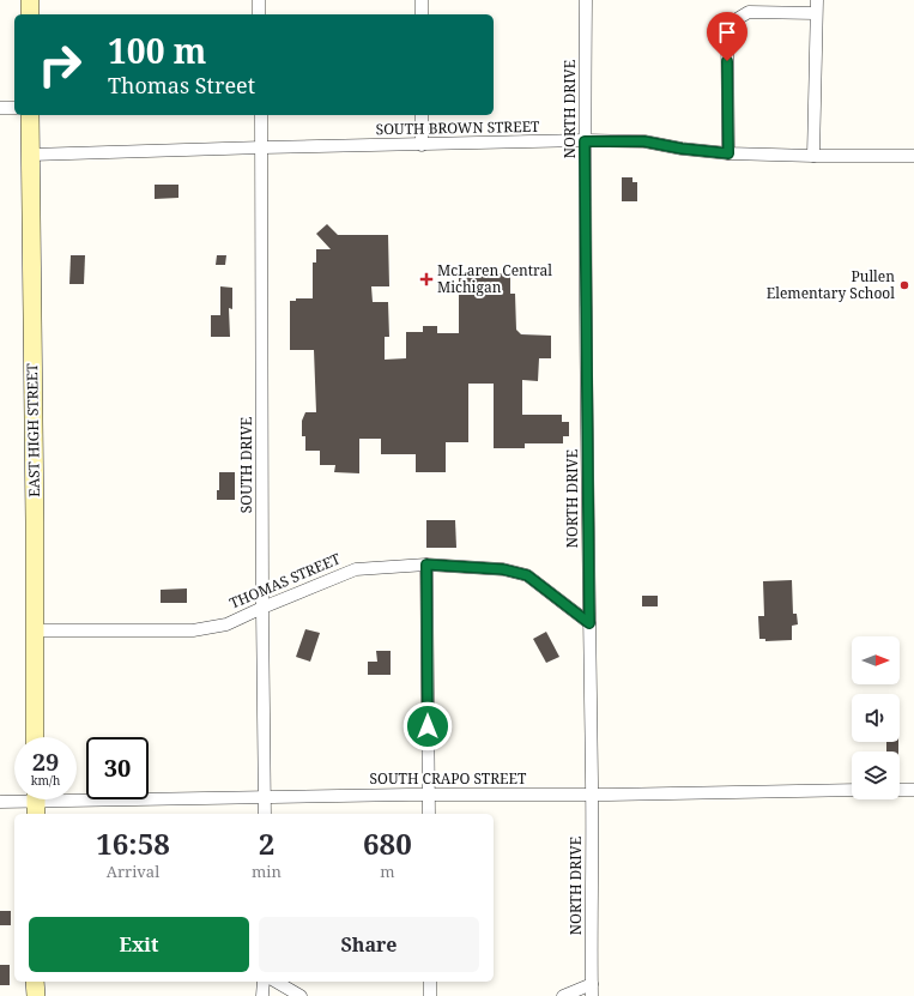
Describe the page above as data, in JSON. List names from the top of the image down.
{
  "streets": {
    "street": [
      "NORTH DRIVE",
      "SOUTH BROWN STREET",
      "EAST HIGH STREET",
      "SOUTH DRIVE",
      "THOMAS STREET",
      "SOUTH CRAPO STREET"
    ]
  },
  "crossings": [
    ["NORTH DRIVE", "SOUTH BROWN STREET"],
    ["NORTH DRIVE", "THOMAS STREET"],
    ["NORTH DRIVE", "SOUTH CRAPO STREET"],
    ["SOUTH BROWN STREET", "EAST HIGH STREET"],
    ["SOUTH BROWN STREET", "SOUTH DRIVE"],
    ["EAST HIGH STREET", "THOMAS STREET"],
    ["SOUTH DRIVE", "THOMAS STREET"],
    ["SOUTH DRIVE", "SOUTH CRAPO STREET"]
  ],
  "places": {
    "health": ["McLaren Central Michigan"],
    "other": ["Pullen Elementary School"]
  },
  "north": "right",
  "page": {
    "turn": ["100 m", "Thomas Street"],
    "speed": "29 km/h",
    "limit": "30",
    "eta": [
      "16:58",
      "Arrival",
      "2",
      "min",
      "680",
      "m"
    ],
    "buttons": ["Exit", "Share"]
  }
}
